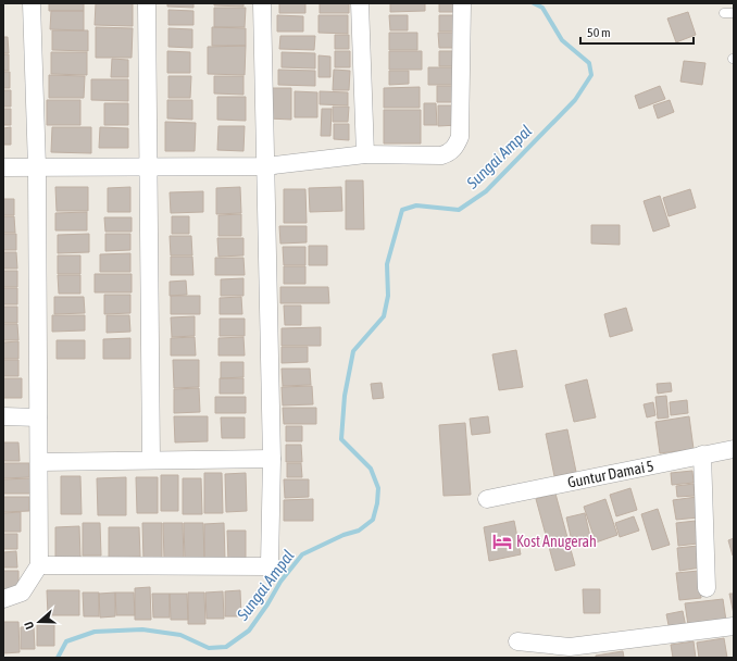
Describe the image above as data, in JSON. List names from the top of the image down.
{
  "streets": {
    "street": ["Guntur Damai 5"]
  },
  "water": ["Sungai Ampal"],
  "places": {
    "hotel": ["Kost Anugerah"]
  },
  "scale_bar": "50 m",
  "north": "left"
}
